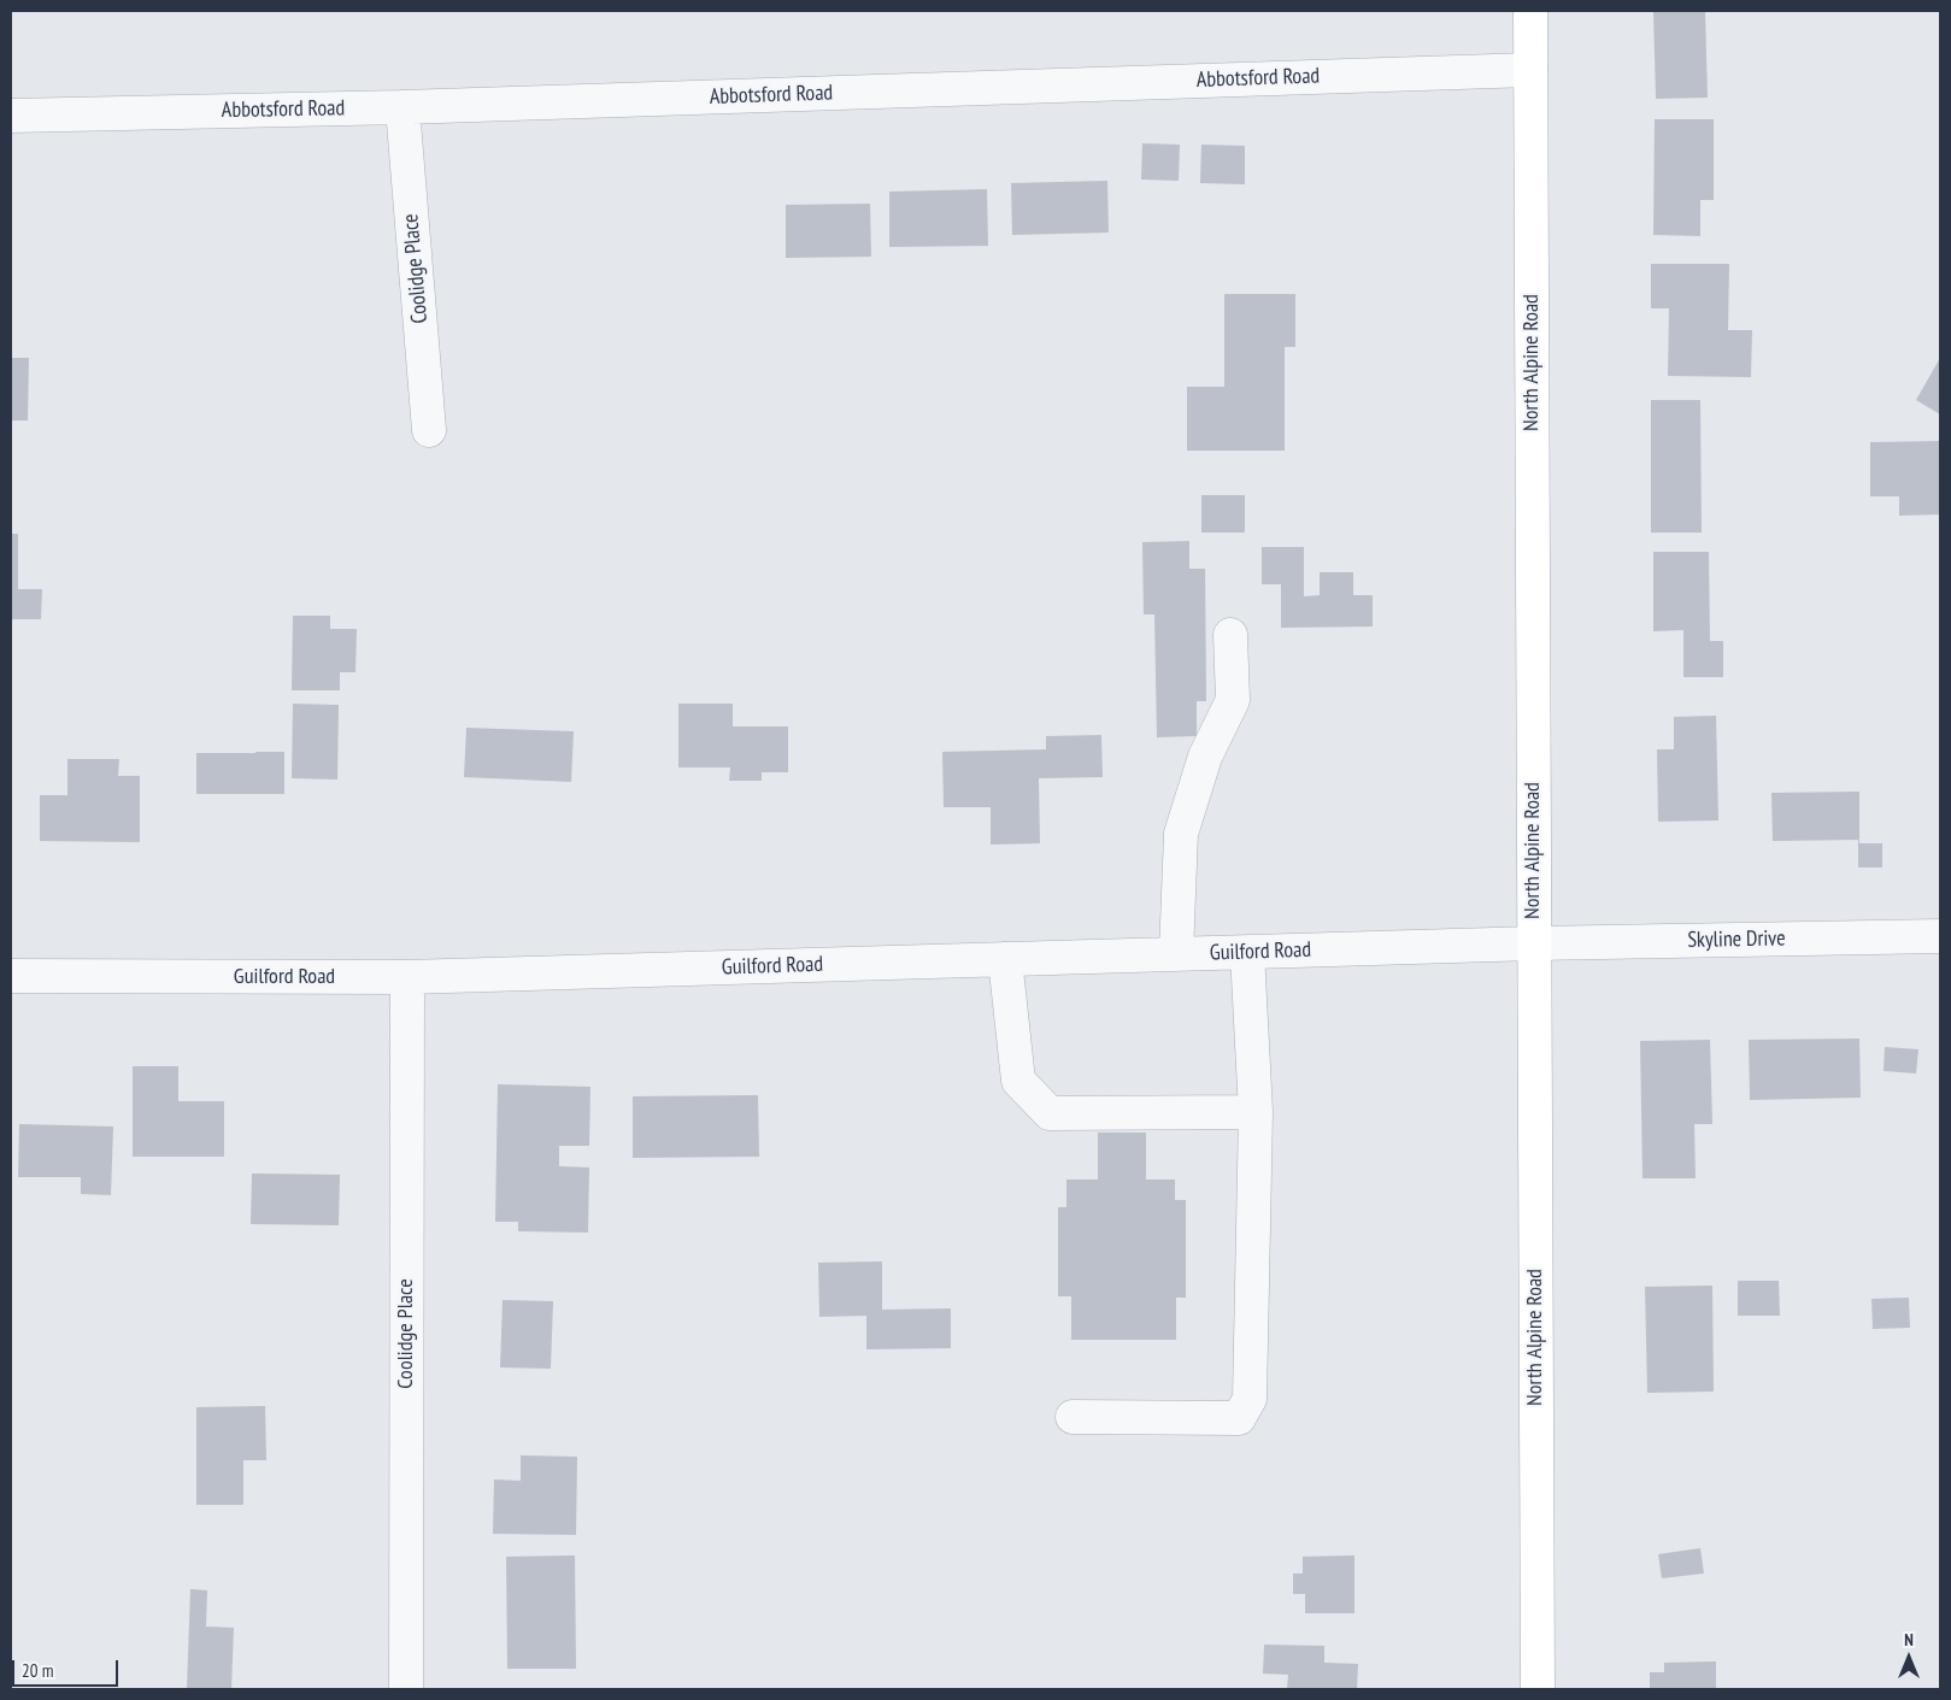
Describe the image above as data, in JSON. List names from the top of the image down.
{
  "streets": {
    "main road": ["North Alpine Road"],
    "street": [
      "Abbotsford Road",
      "Coolidge Place",
      "Skyline Drive",
      "Guilford Road"
    ]
  },
  "crossings": [
    ["Abbotsford Road", "Coolidge Place"],
    ["Abbotsford Road", "North Alpine Road"],
    ["Coolidge Place", "Guilford Road"],
    ["North Alpine Road", "Skyline Drive"],
    ["North Alpine Road", "Guilford Road"],
    ["Skyline Drive", "Guilford Road"]
  ],
  "scale_bar": "20 m",
  "north": "top"
}
